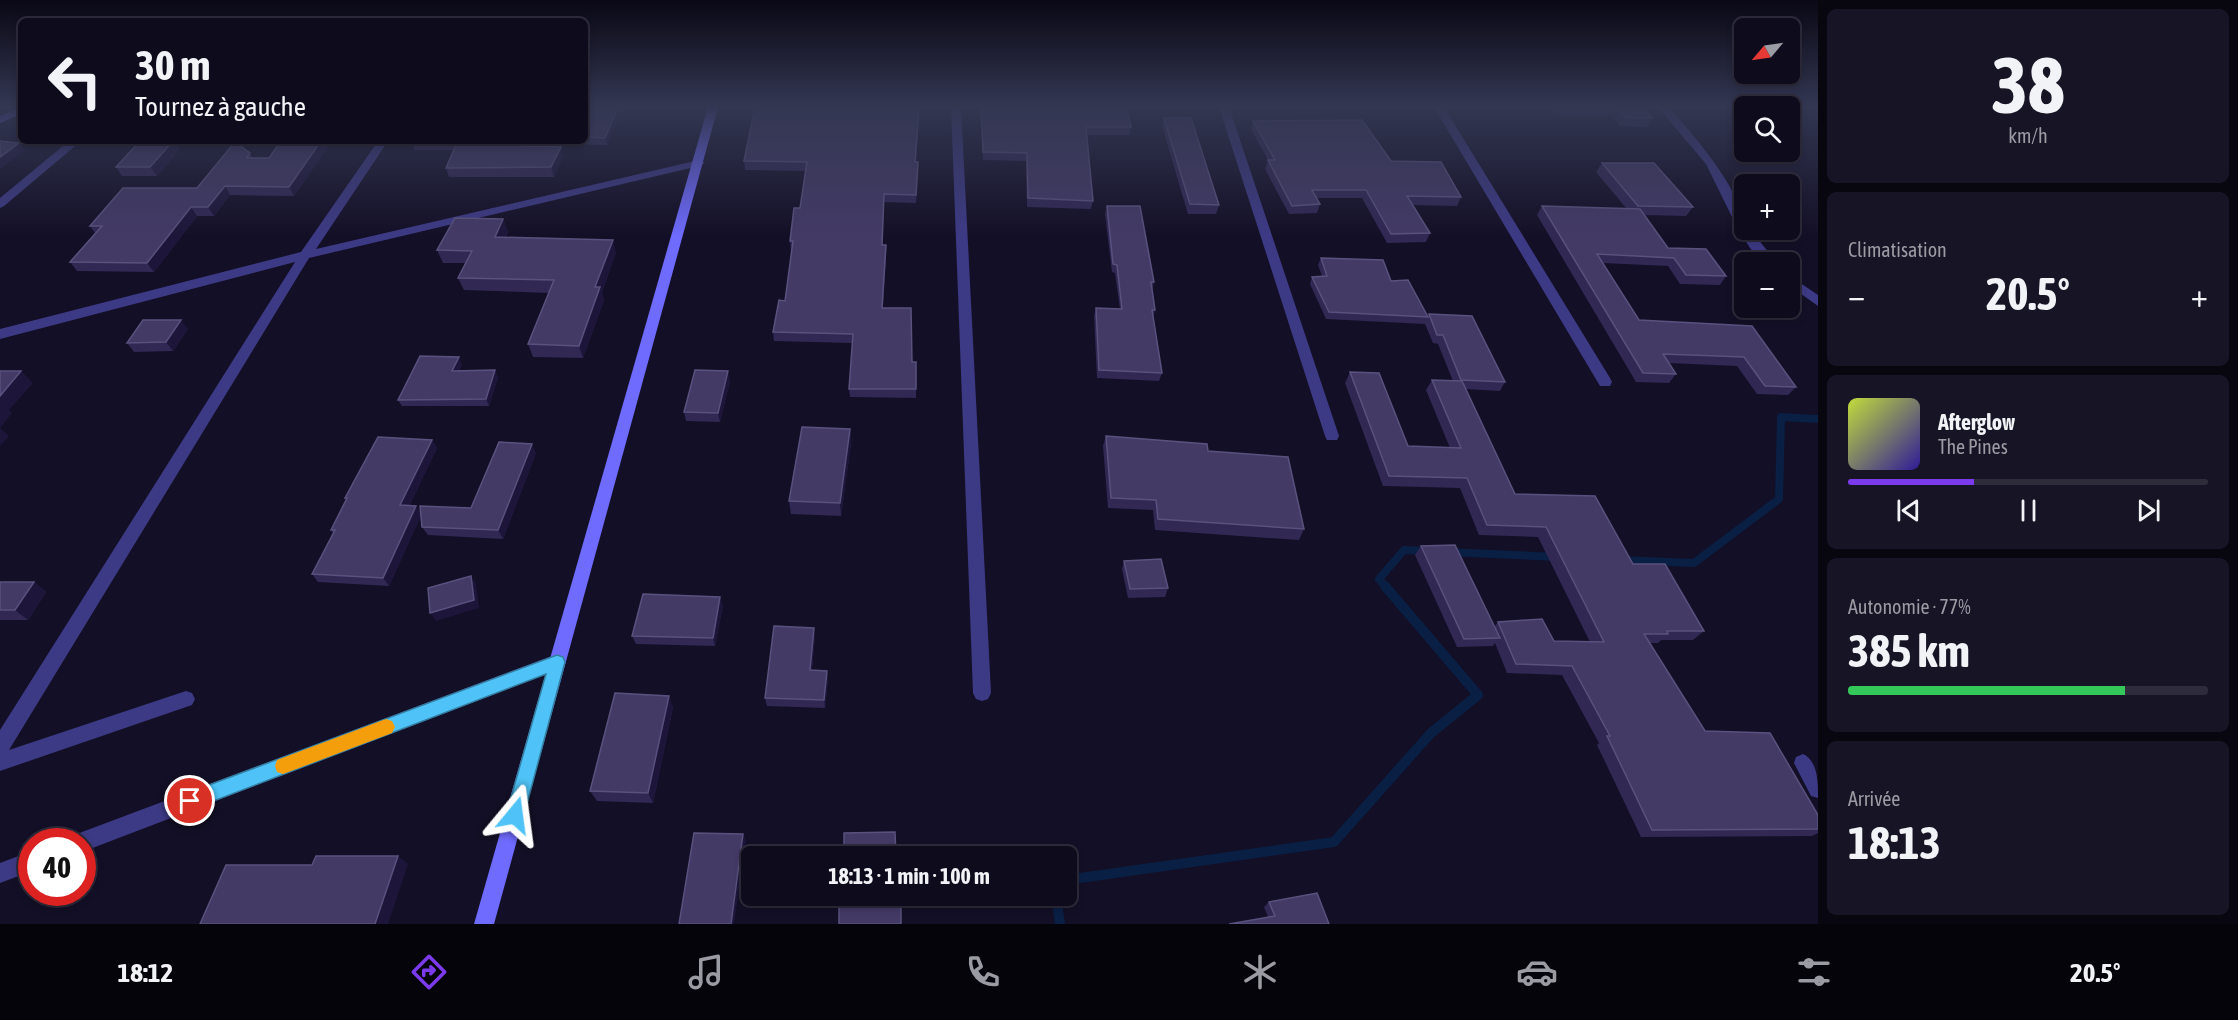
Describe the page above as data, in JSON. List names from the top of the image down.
{
  "north": "bottom left",
  "page": {
    "tile": [
      ["38", "km/h"],
      "Climatisation",
      ["Autonomie · 77%", "385 km"],
      ["Arrivée", "18:13"]
    ],
    "map_buttons": ["+", "−"],
    "turn": ["30 m", "Tournez à gauche"],
    "heat": ["−", "20.5°", "+"],
    "song": ["Afterglow", "The Pines"],
    "limit": "40",
    "trip": "18:13 · 1 min · 100 m",
    "tabs": ["18:12", "20.5°"]
  }
}
